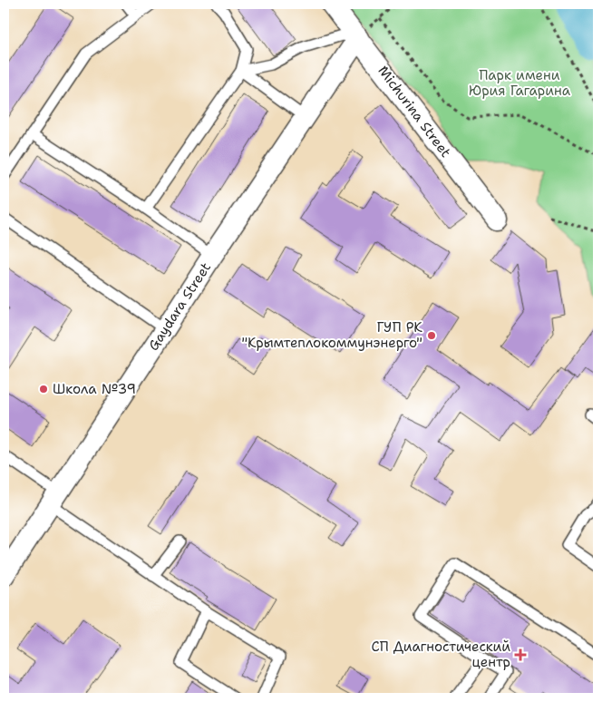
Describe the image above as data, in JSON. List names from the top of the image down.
{
  "streets": {
    "street": ["Michurina Street", "Gaydara Street"]
  },
  "crossings": [
    ["Michurina Street", "Gaydara Street"]
  ],
  "parks": ["Парк имени Юрия Гагарина"],
  "places": {
    "other": ["ГУП РК \"Крымтеплокоммунэнерго\"", "Школа №39"],
    "health": ["СП Диагностический центр"]
  }
}
